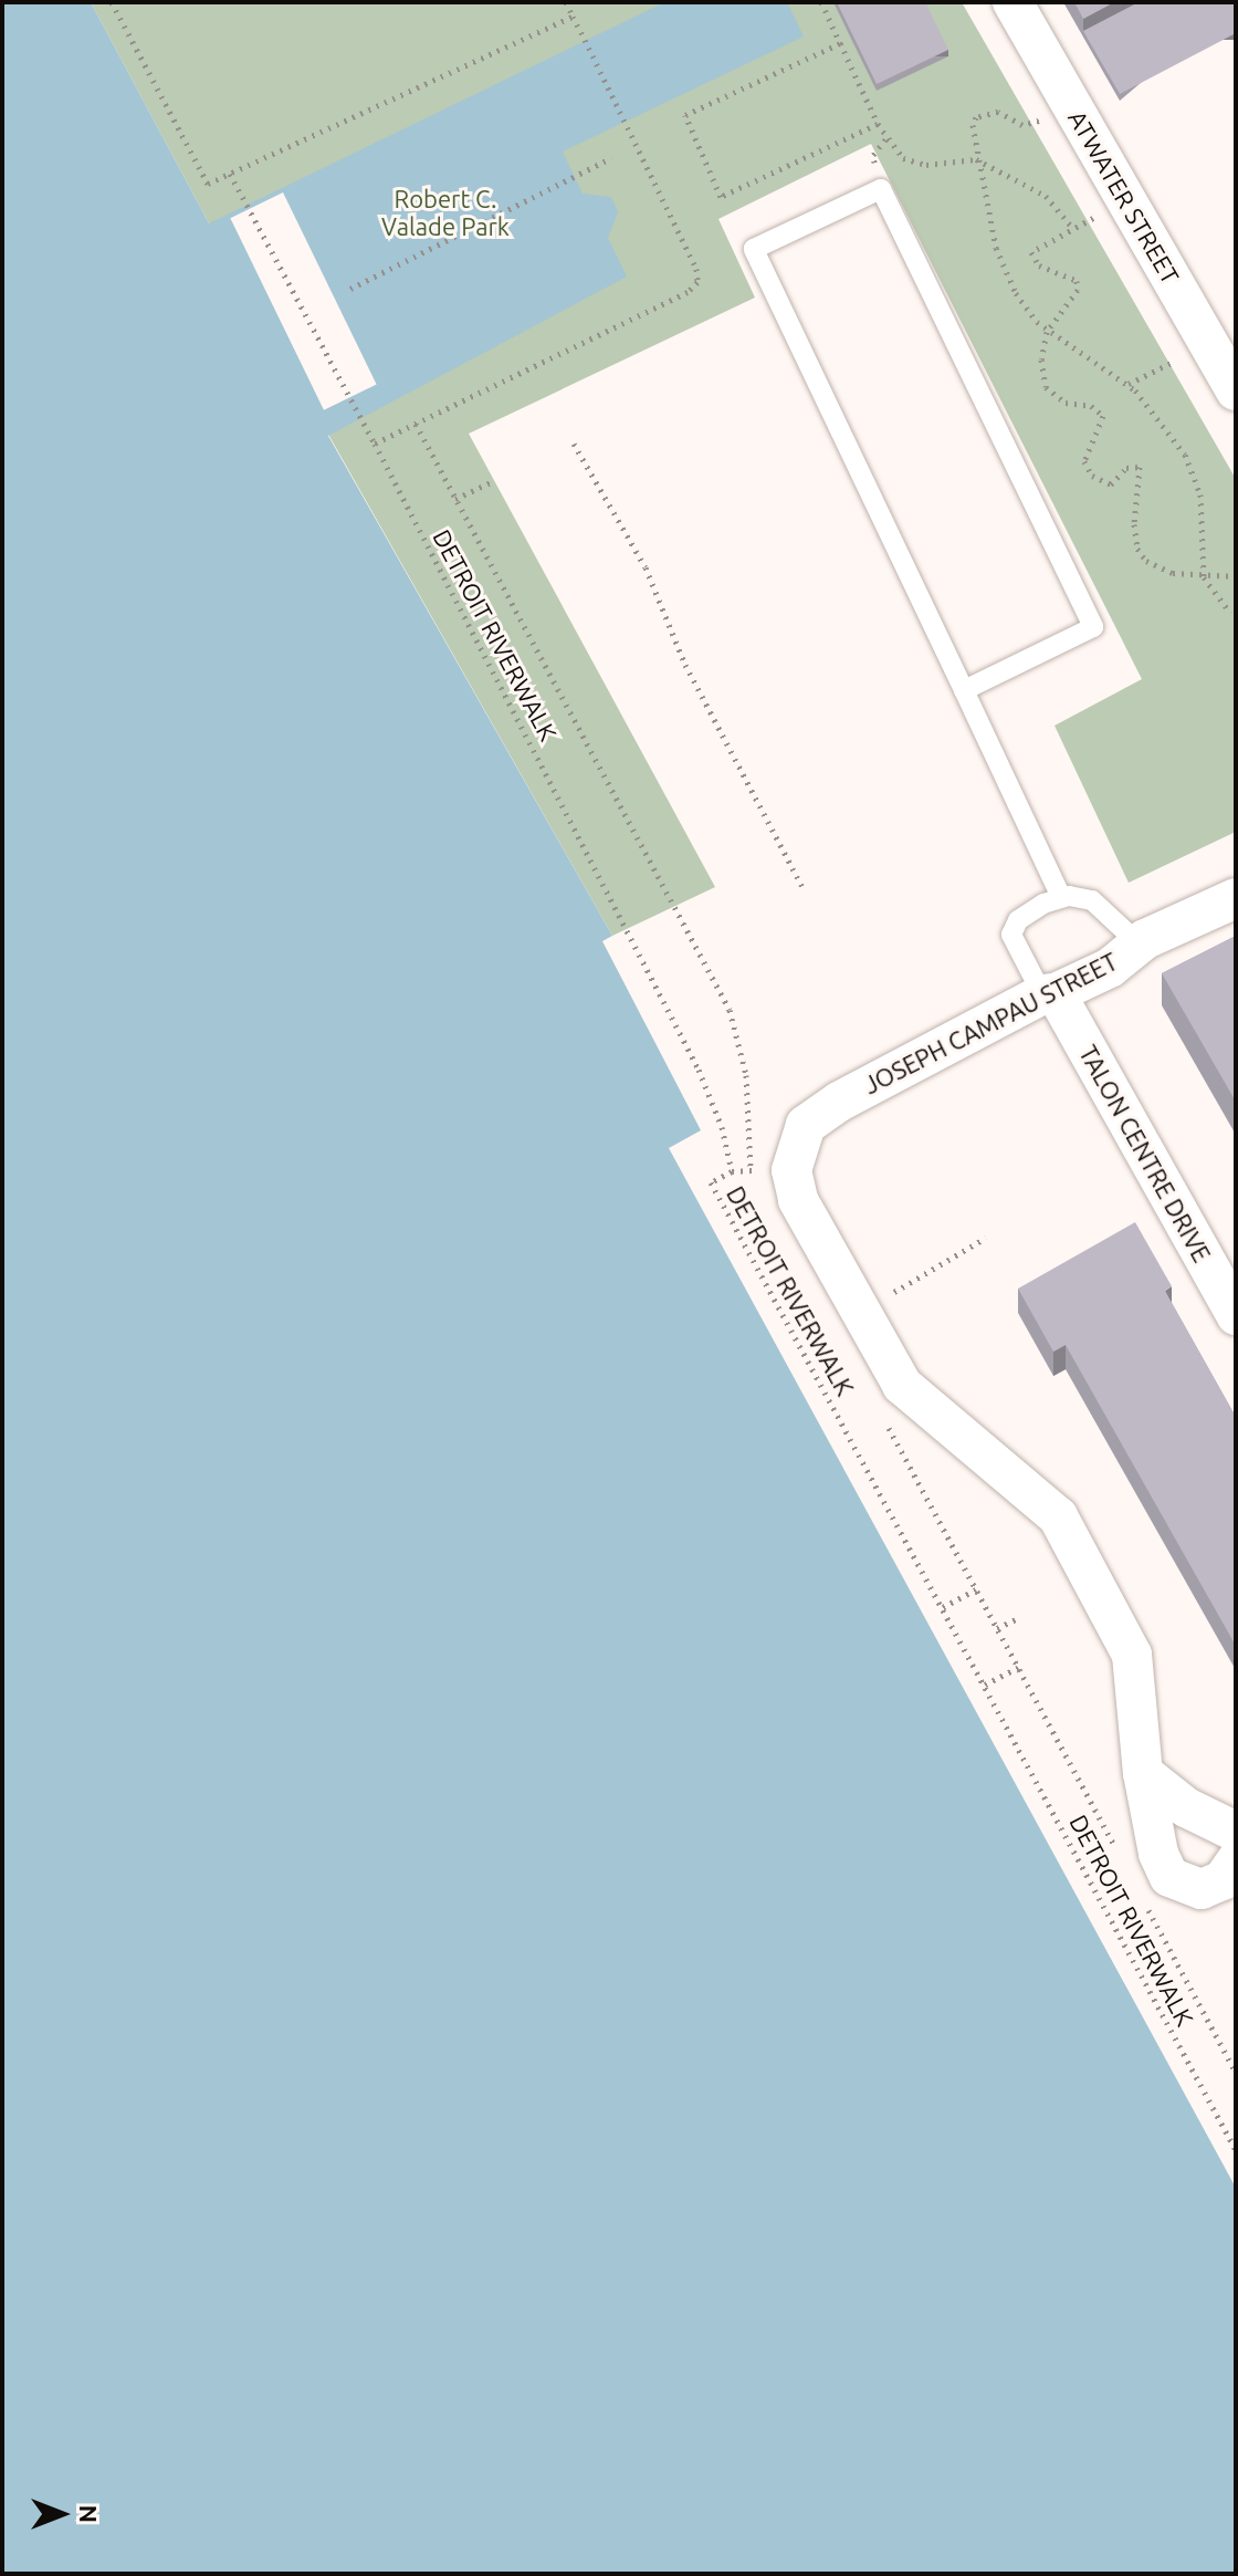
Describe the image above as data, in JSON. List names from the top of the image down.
{
  "streets": {
    "street": ["ATWATER STREET", "JOSEPH CAMPAU STREET", "TALON CENTRE DRIVE"],
    "path": ["DETROIT RIVERWALK"]
  },
  "crossings": [
    ["JOSEPH CAMPAU STREET", "TALON CENTRE DRIVE"]
  ],
  "parks": ["Robert C. Valade Park"],
  "north": "right"
}
